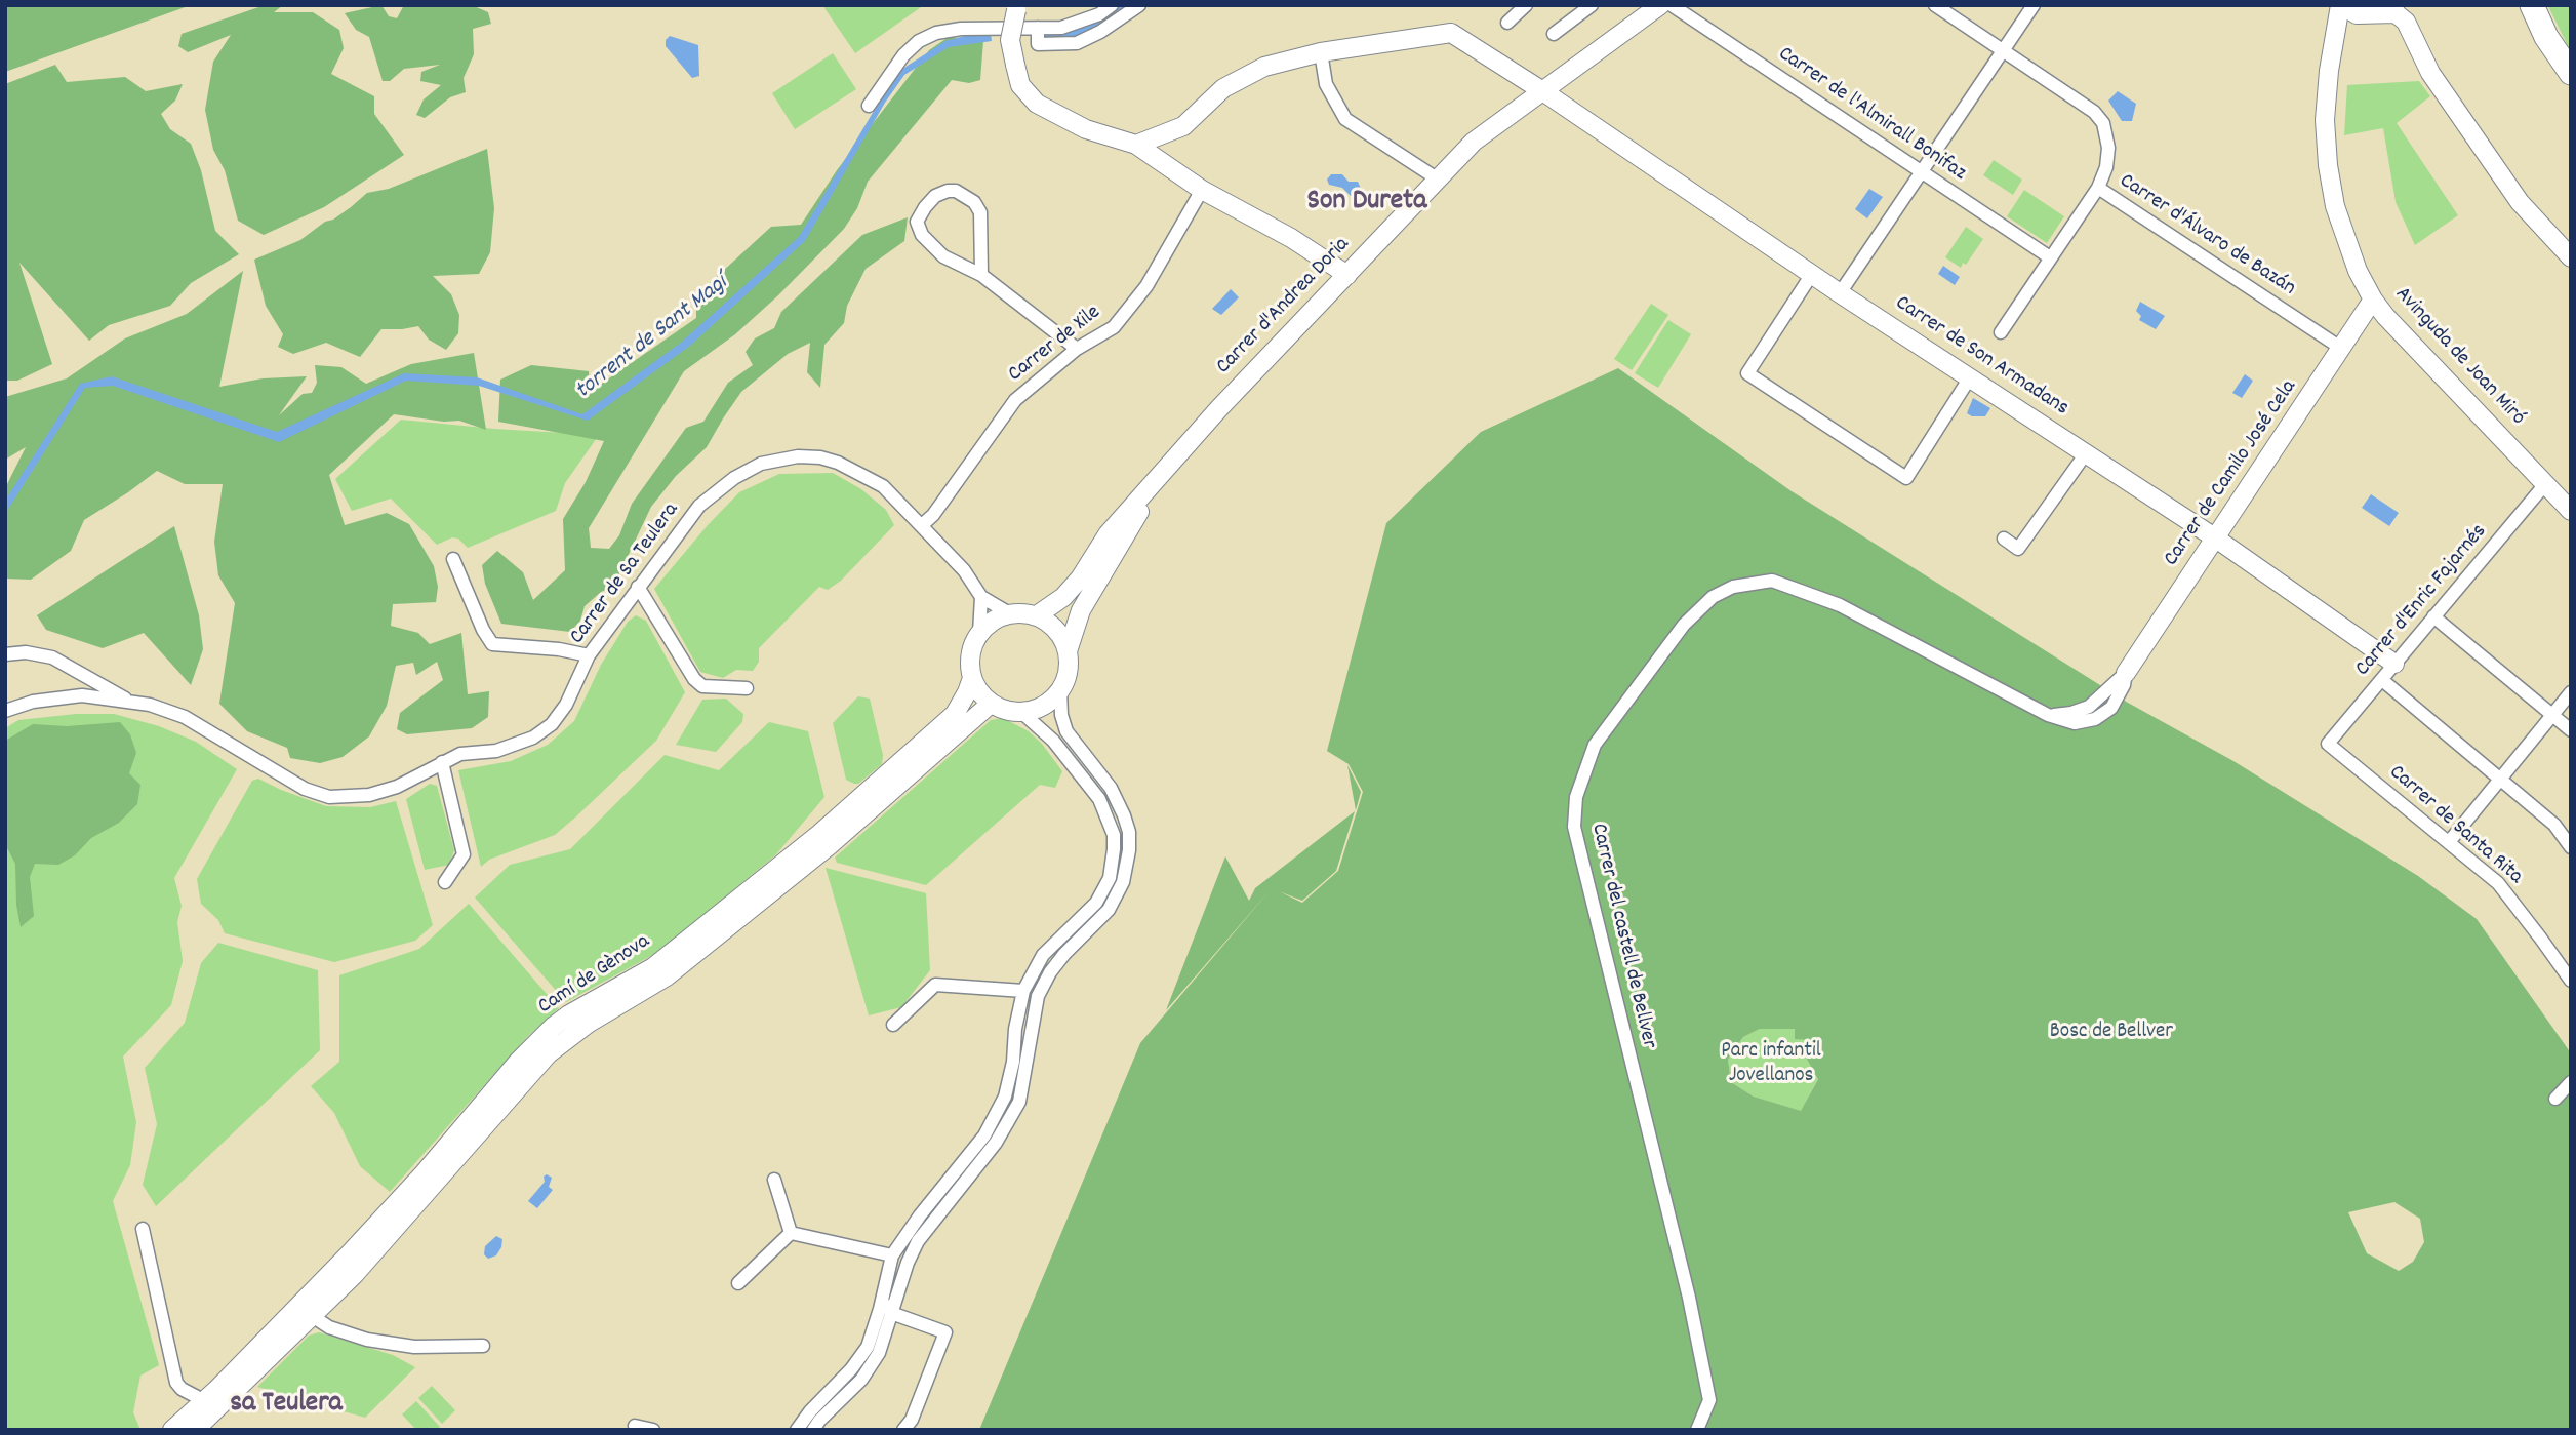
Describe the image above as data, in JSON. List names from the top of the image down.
{
  "streets": {
    "street": [
      "Carrer de l'Almirall Bonifaz",
      "Carrer d'Álvaro de Bazán",
      "Carrer d'Andrea Doria",
      "Carrer de Xile",
      "Carrer de Son Armadans",
      "Avinguda de Joan Miró",
      "Carrer de Camilo José Cela",
      "Carrer de Sa Teulera",
      "Carrer d'Enric Fajarnés",
      "Carrer de Santa Rita",
      "Carrer del castell de Bellver",
      "Camí de Gènova"
    ]
  },
  "crossings": [
    ["Carrer d'Álvaro de Bazán", "Carrer de Camilo José Cela"],
    ["Carrer d'Andrea Doria", "Carrer de Son Armadans"],
    ["Carrer d'Andrea Doria", "Carrer de Sa Teulera"],
    ["Carrer d'Andrea Doria", "Camí de Gènova"],
    ["Carrer de Xile", "Carrer de Sa Teulera"],
    ["Carrer de Son Armadans", "Carrer de Camilo José Cela"],
    ["Carrer de Son Armadans", "Carrer d'Enric Fajarnés"],
    ["Avinguda de Joan Miró", "Carrer de Camilo José Cela"],
    ["Avinguda de Joan Miró", "Carrer d'Enric Fajarnés"],
    ["Carrer de Camilo José Cela", "Carrer del castell de Bellver"],
    ["Carrer de Sa Teulera", "Camí de Gènova"],
    ["Carrer d'Enric Fajarnés", "Carrer de Santa Rita"]
  ],
  "districts": ["Son Dureta", "sa Teulera"],
  "water": ["torrent de Sant Magí"],
  "parks": ["Bosc de Bellver", "Parc infantil Jovellanos"]
}
